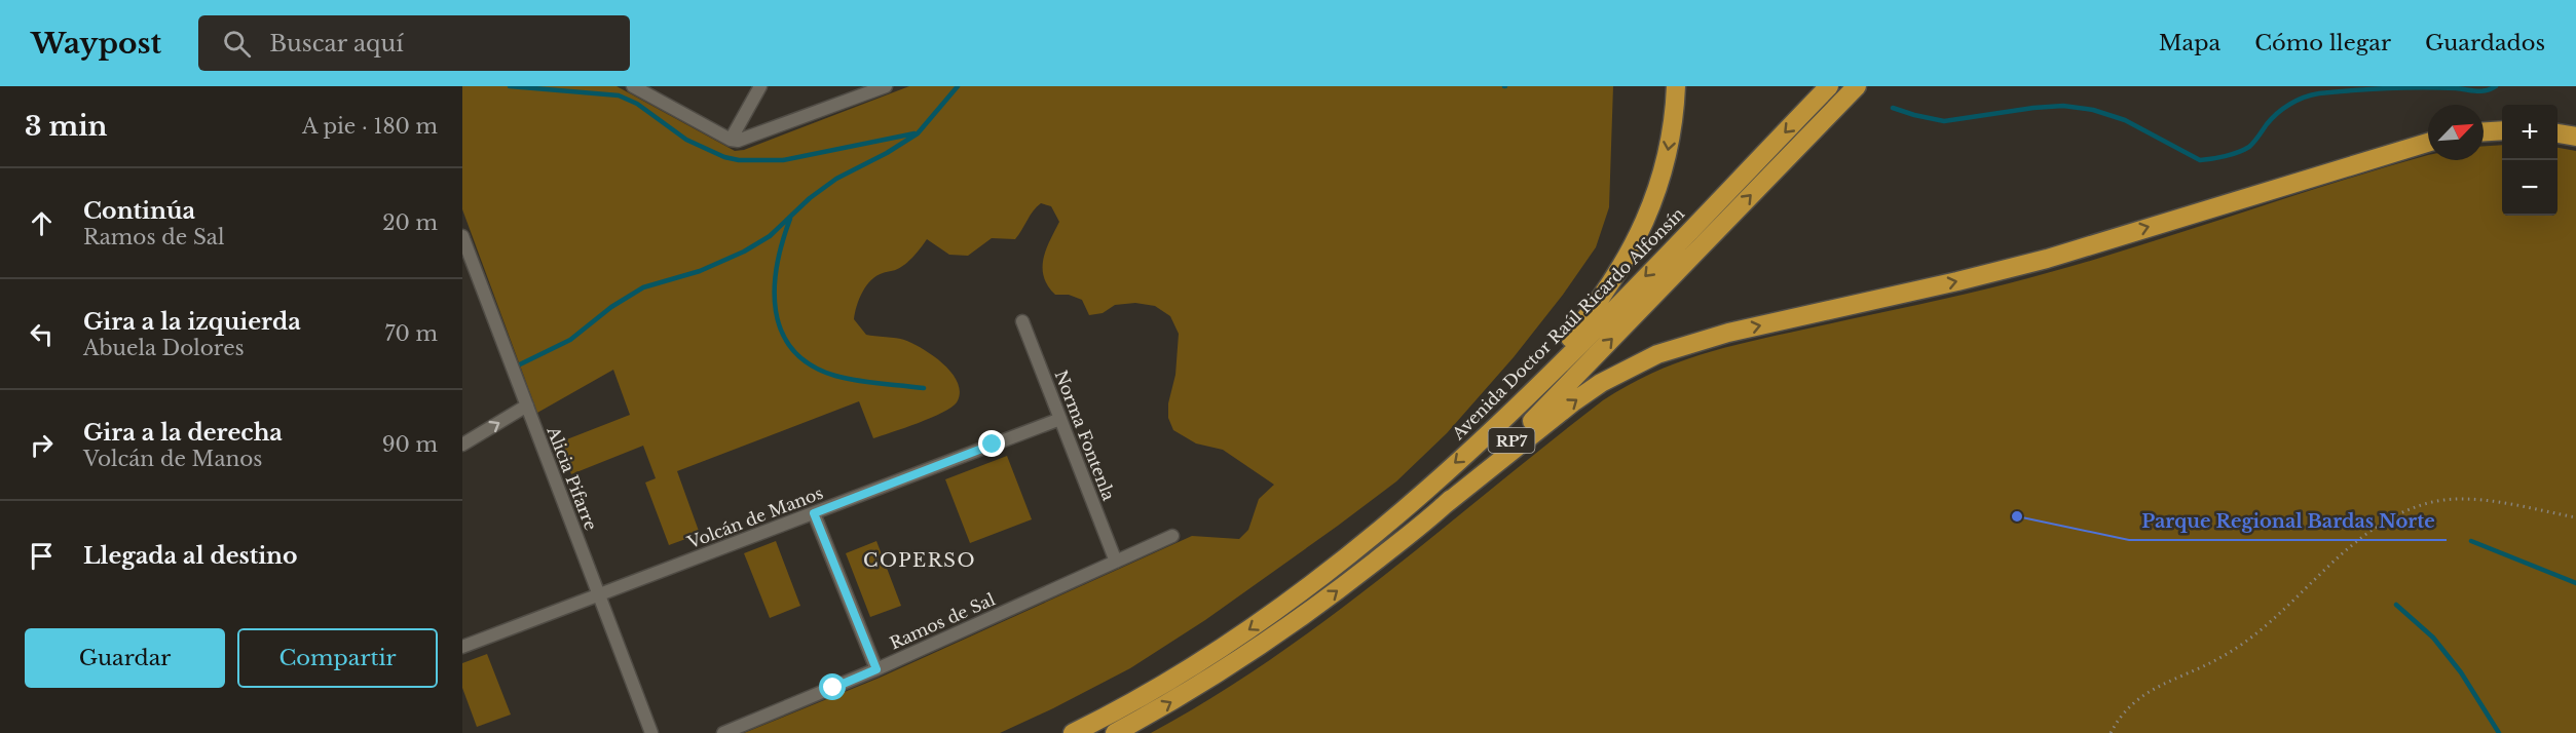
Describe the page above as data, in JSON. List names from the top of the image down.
{
  "streets": {
    "highway": ["Avenida Doctor Raúl Ricardo Alfonsín", "RP7"],
    "street": [
      "Norma Fontenla",
      "Alicia Pifarre",
      "Volcán de Manos",
      "Ramos de Sal"
    ]
  },
  "crossings": [
    ["Norma Fontenla", "Volcán de Manos"],
    ["Norma Fontenla", "Ramos de Sal"],
    ["Alicia Pifarre", "Volcán de Manos"]
  ],
  "districts": ["COPERSO"],
  "places": ["Parque Regional Bardas Norte"],
  "north": "top right",
  "page": {
    "header": "Waypost",
    "search": "Buscar aquí",
    "nav": ["Mapa", "Cómo llegar", "Guardados"],
    "heading": ["3 min", "A pie · 180 m"],
    "map_buttons": ["+", "−"],
    "list": [
      ["Continúa", "Ramos de Sal", "20 m"],
      ["Gira a la izquierda", "Abuela Dolores", "70 m"],
      ["Gira a la derecha", "Volcán de Manos", "90 m"],
      "Llegada al destino"
    ],
    "buttons": ["Guardar", "Compartir"]
  }
}
